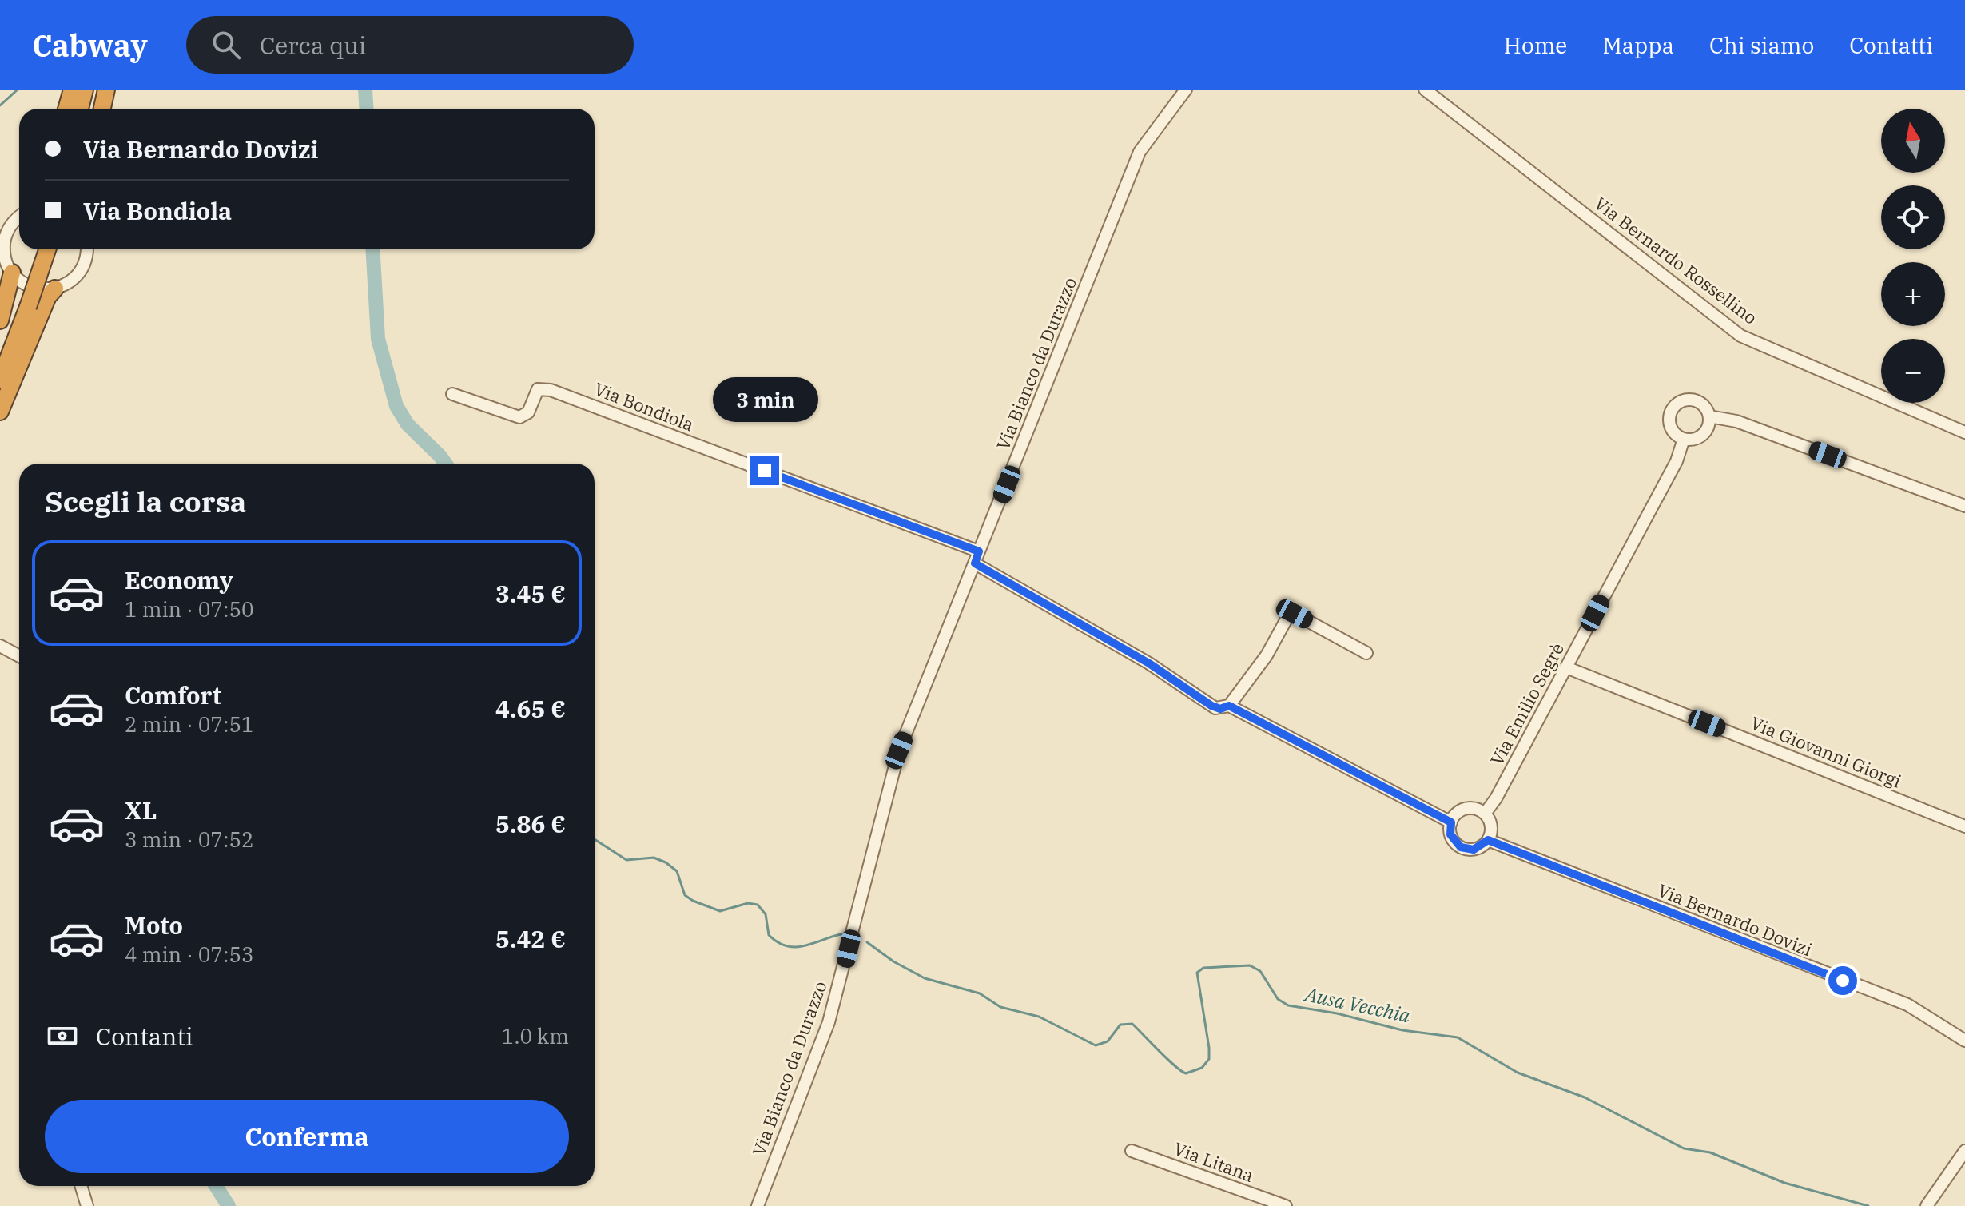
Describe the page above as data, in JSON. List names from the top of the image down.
{
  "streets": {
    "street": [
      "Via Bernardo Rossellino",
      "Via Bianco da Durazzo",
      "Via Bondiola",
      "Via Emilio Segrè",
      "Via Giovanni Giorgi",
      "Via Bernardo Dovizi",
      "Via Litana"
    ]
  },
  "crossings": [
    ["Via Bianco da Durazzo", "Via Bondiola"],
    ["Via Emilio Segrè", "Via Giovanni Giorgi"],
    ["Via Emilio Segrè", "Via Bernardo Dovizi"]
  ],
  "water": ["Ausa Vecchia"],
  "north": "top",
  "page": {
    "header": "Cabway",
    "search": "Cerca qui",
    "nav": [
      "Home",
      "Mappa",
      "Chi siamo",
      "Contatti"
    ],
    "map_buttons": ["+", "−"],
    "banner": ["Via Bernardo Dovizi", "Via Bondiola"],
    "bubble": "3 min",
    "heading": "Scegli la corsa",
    "list": [
      {
        "name": "Economy",
        "note": "1 min · 07:50",
        "value": "3.45 €"
      },
      {
        "name": "Comfort",
        "note": "2 min · 07:51",
        "value": "4.65 €"
      },
      {
        "name": "XL",
        "note": "3 min · 07:52",
        "value": "5.86 €"
      },
      {
        "name": "Moto",
        "note": "4 min · 07:53",
        "value": "5.42 €"
      }
    ],
    "pay": ["Contanti", "1.0 km"],
    "buttons": "Conferma"
  }
}
